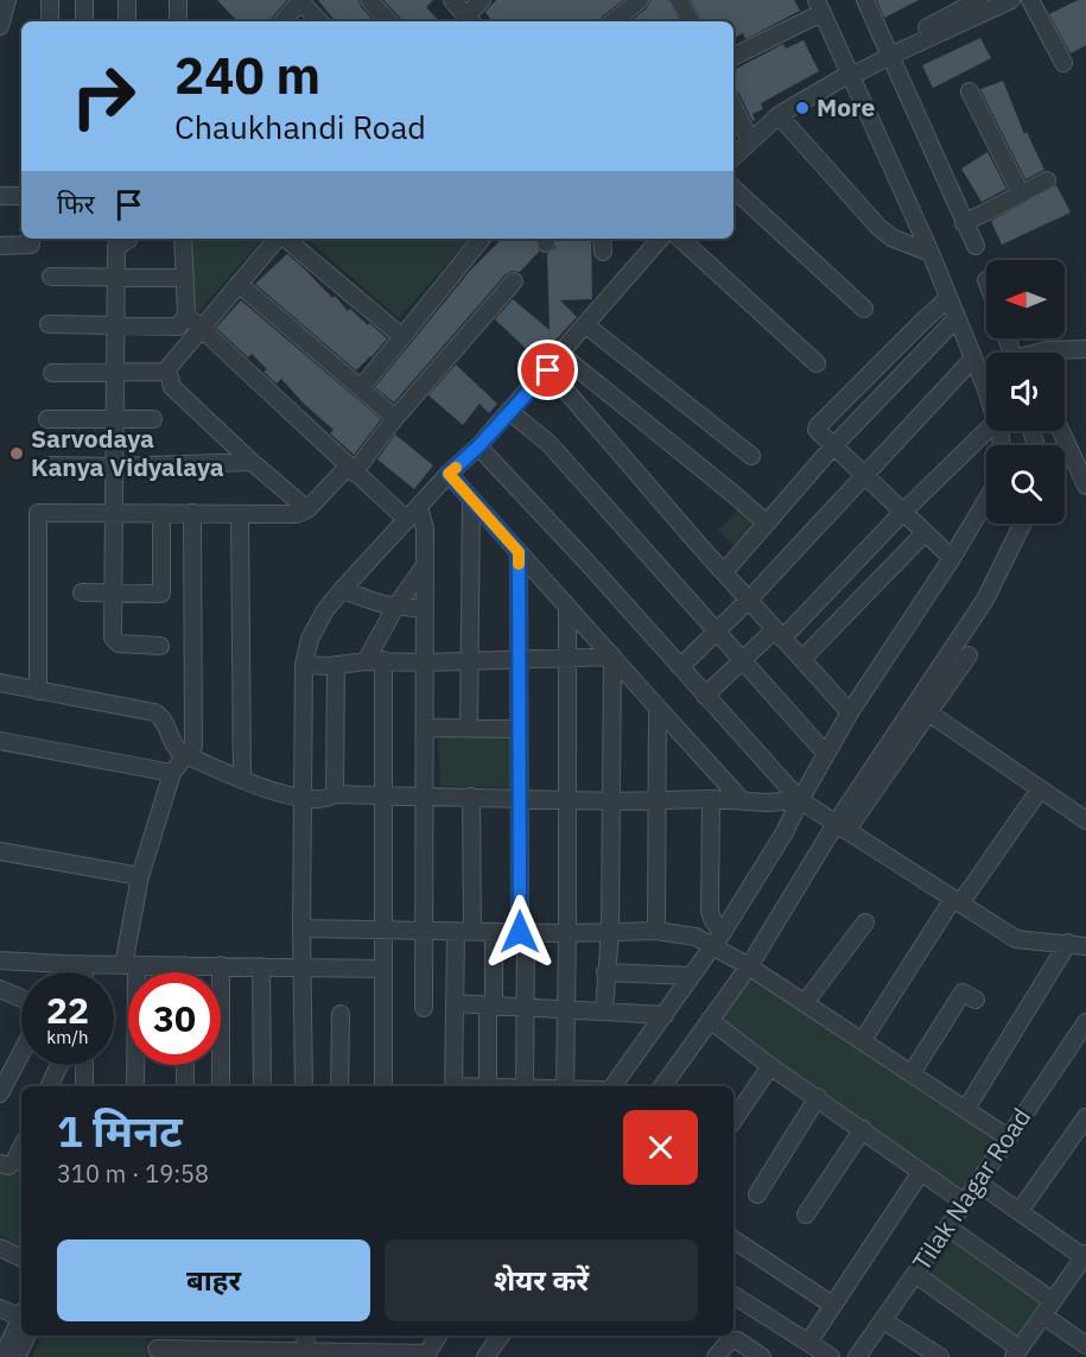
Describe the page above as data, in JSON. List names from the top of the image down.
{
  "streets": {
    "street": ["Tilak Nagar Road"]
  },
  "places": ["More", "Sarvodaya Kanya Vidyalaya"],
  "north": "left",
  "page": {
    "turn": ["240 m", "Chaukhandi Road"],
    "then": "फिर",
    "speed": "22 km/h",
    "limit": "30",
    "heading": ["1 मिनट", "310 m · 19:58"],
    "buttons": ["बाहर", "शेयर करें"]
  }
}
